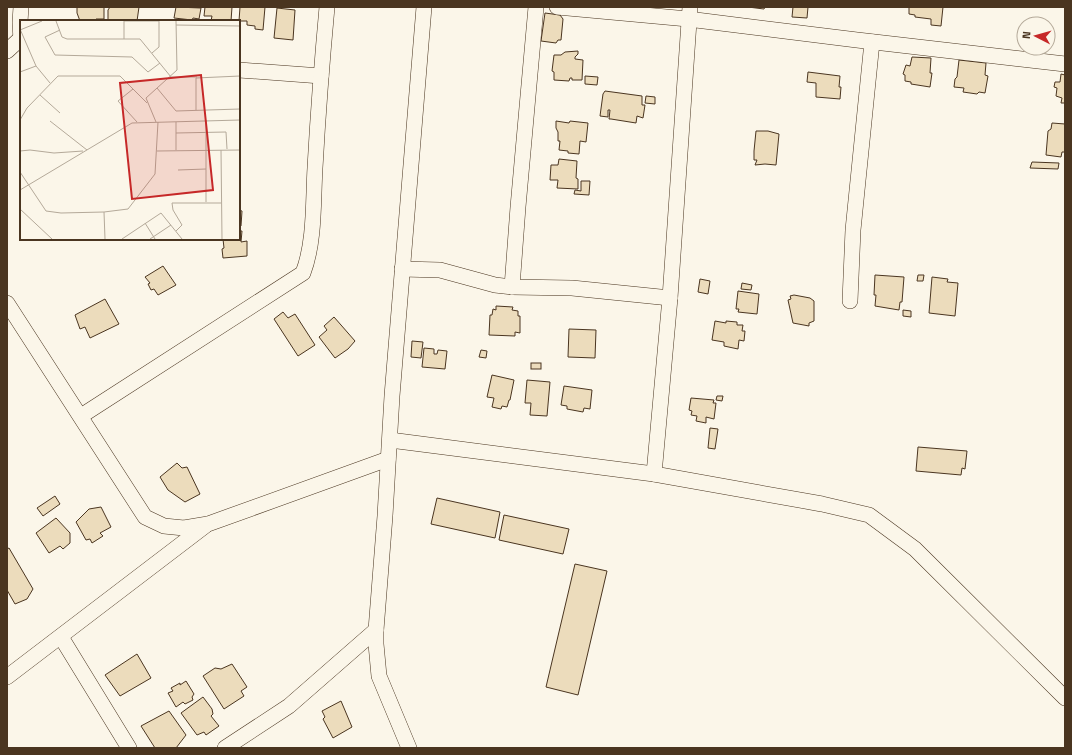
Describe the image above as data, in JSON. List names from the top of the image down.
{
  "north": "left"
}
